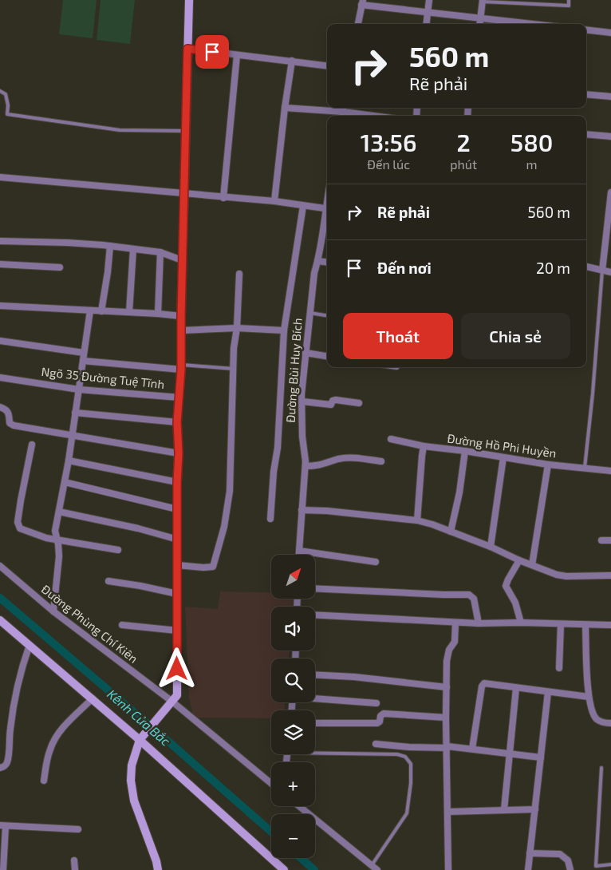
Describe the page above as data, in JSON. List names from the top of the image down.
{
  "streets": {
    "street": [
      "Đường Bùi Huy Bích",
      "Ngõ 35 Đường Tuệ Tĩnh",
      "Đường Hồ Phi Huyền",
      "Đường Phùng Chí Kiên"
    ]
  },
  "water": ["Kênh Cửa Bắc"],
  "north": "top right",
  "page": {
    "turn": ["560 m", "Rẽ phải"],
    "eta": [
      "13:56",
      "Đến lúc",
      "2",
      "phút",
      "580",
      "m"
    ],
    "list": [
      {
        "name": "Rẽ phải",
        "value": "560 m"
      },
      {
        "name": "Đến nơi",
        "value": "20 m"
      }
    ],
    "buttons": ["Thoát", "Chia sẻ"],
    "map_buttons": ["+", "−"]
  }
}
